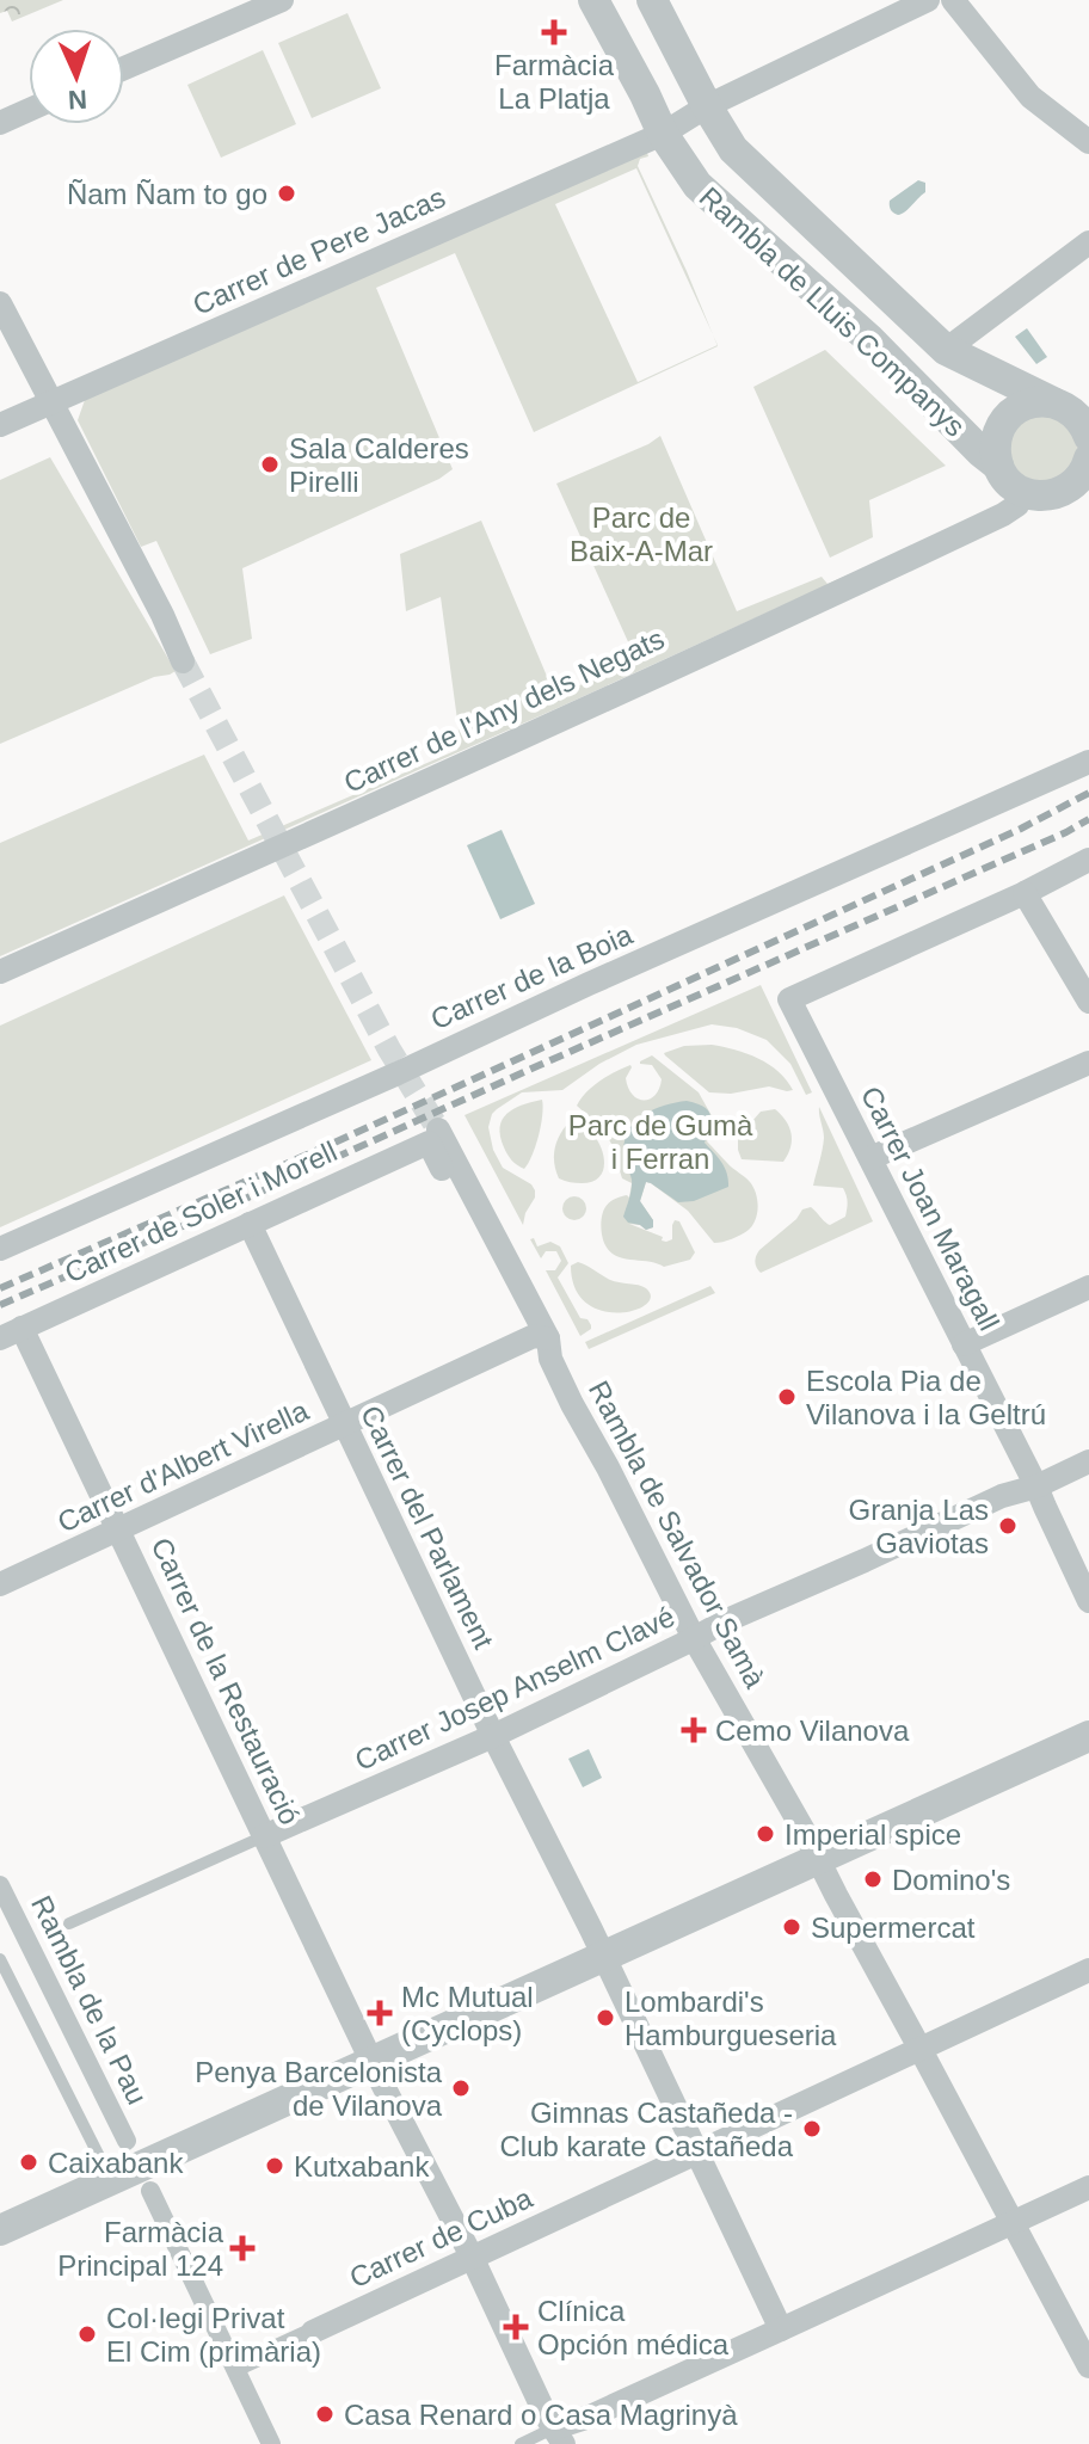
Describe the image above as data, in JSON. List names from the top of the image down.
{
  "streets": {
    "street": [
      "Carrer de Pere Jacas",
      "Rambla de Lluis Companys",
      "Carrer de l'Any dels Negats",
      "Carrer de la Boia",
      "Carrer Joan Maragall",
      "Carrer de Soler i Morell",
      "Carrer d'Albert Virella",
      "Carrer del Parlament",
      "Rambla de Salvador Samà",
      "Carrer de la Restauració",
      "Carrer Josep Anselm Clavé",
      "Rambla de la Pau",
      "Carrer de Cuba"
    ]
  },
  "crossings": [
    ["Carrer de Pere Jacas", "Rambla de Lluis Companys"],
    ["Rambla de Lluis Companys", "Carrer de l'Any dels Negats"],
    ["Carrer Joan Maragall", "Carrer Josep Anselm Clavé"],
    ["Carrer de Soler i Morell", "Carrer del Parlament"],
    ["Carrer de Soler i Morell", "Rambla de Salvador Samà"],
    ["Carrer de Soler i Morell", "Carrer de la Restauració"],
    ["Carrer d'Albert Virella", "Carrer del Parlament"],
    ["Carrer d'Albert Virella", "Rambla de Salvador Samà"],
    ["Carrer d'Albert Virella", "Carrer de la Restauració"],
    ["Carrer del Parlament", "Carrer Josep Anselm Clavé"],
    ["Carrer del Parlament", "Carrer de Cuba"],
    ["Rambla de Salvador Samà", "Carrer Josep Anselm Clavé"],
    ["Rambla de Salvador Samà", "Carrer de Cuba"],
    ["Carrer de la Restauració", "Carrer Josep Anselm Clavé"],
    ["Carrer de la Restauració", "Carrer de Cuba"]
  ],
  "parks": ["Parc de Baix-A-Mar", "Parc de Gumà i Ferran"],
  "places": {
    "health": [
      "Farmàcia La Platja",
      "Cemo Vilanova",
      "Mc Mutual (Cyclops)",
      "Farmàcia Principal 124",
      "Clínica Opción médica"
    ],
    "other": [
      "Ñam Ñam to go",
      "Sala Calderes Pirelli",
      "Escola Pia de Vilanova i la Geltrú",
      "Granja Las Gaviotas",
      "Imperial spice",
      "Domino's",
      "Supermercat",
      "Lombardi's Hamburgueseria",
      "Penya Barcelonista de Vilanova",
      "Gimnas Castañeda - Club karate Castañeda",
      "Caixabank",
      "Kutxabank",
      "Col·legi Privat El Cim (primària)",
      "Casa Renard o Casa Magrinyà"
    ]
  },
  "north": "bottom"
}
